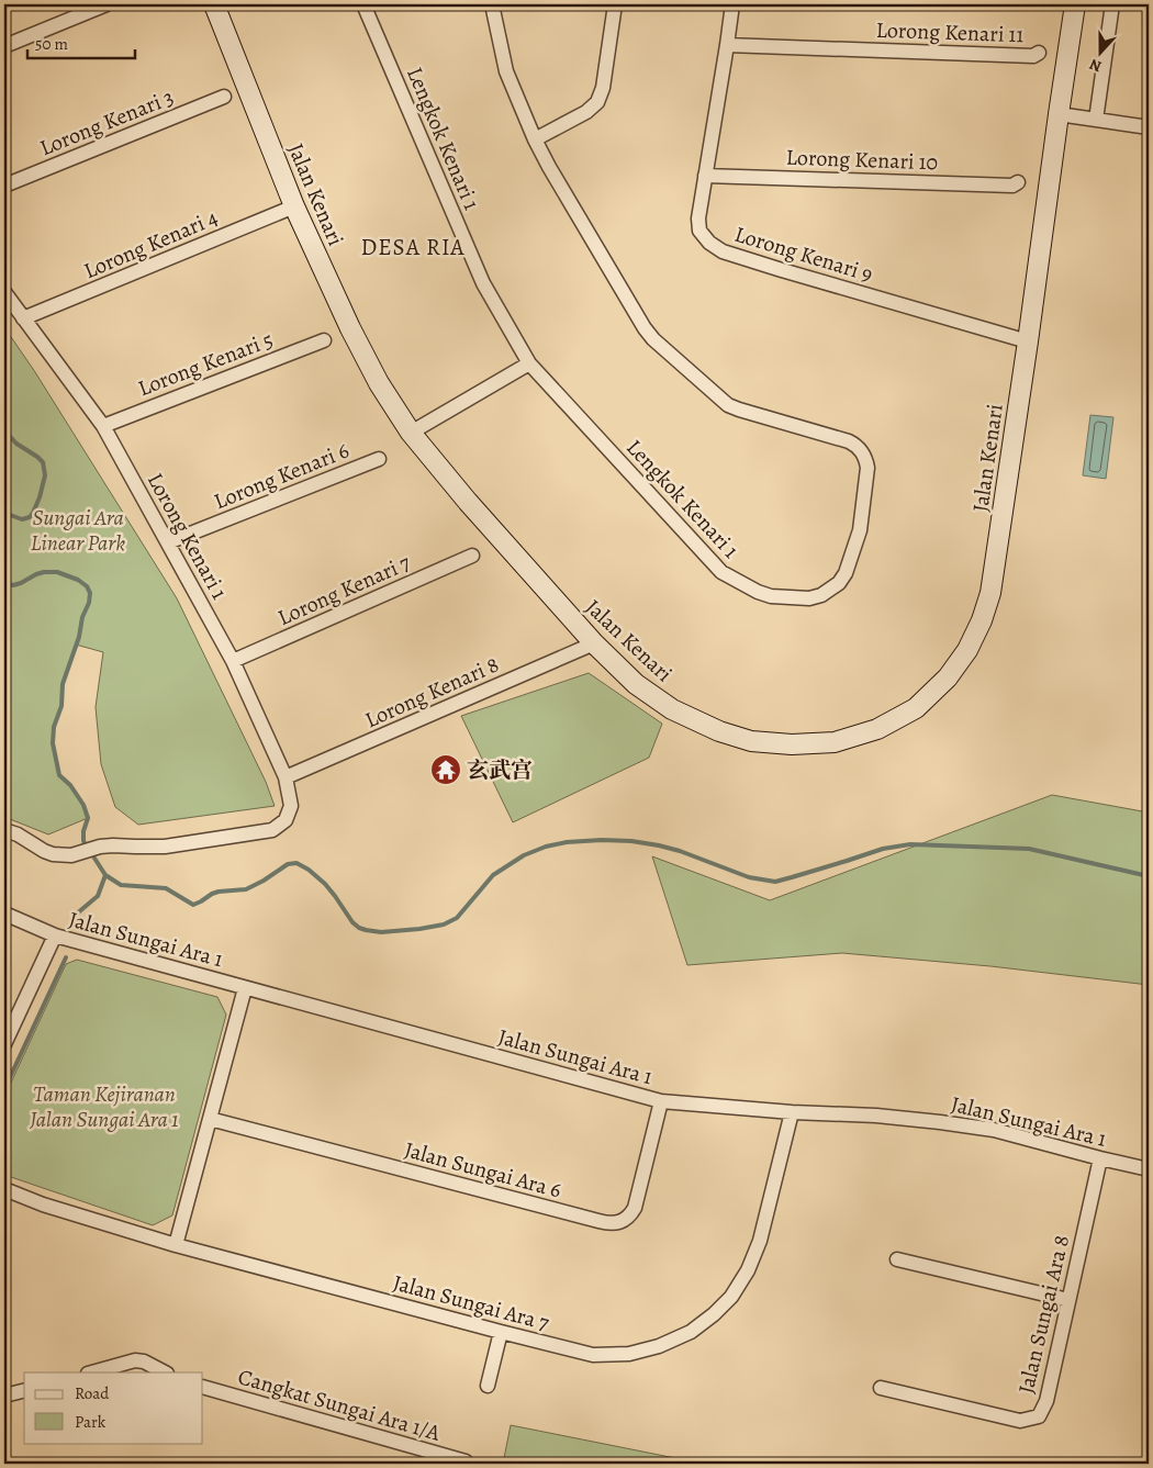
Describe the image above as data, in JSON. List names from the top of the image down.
{
  "streets": {
    "street": [
      "Lorong Kenari 11",
      "Lorong Kenari 3",
      "Lengkok Kenari 1",
      "Lorong Kenari 10",
      "Jalan Kenari",
      "Lorong Kenari 4",
      "Lorong Kenari 9",
      "Lorong Kenari 5",
      "Lorong Kenari 6",
      "Lorong Kenari 1",
      "Lorong Kenari 7",
      "Lorong Kenari 8",
      "Jalan Sungai Ara 1",
      "Jalan Sungai Ara 6",
      "Jalan Sungai Ara 7",
      "Jalan Sungai Ara 8",
      "Cangkat Sungai Ara 1/A"
    ]
  },
  "crossings": [
    ["Lorong Kenari 11", "Lorong Kenari 9"],
    ["Lorong Kenari 10", "Lorong Kenari 9"],
    ["Jalan Kenari", "Lorong Kenari 4"],
    ["Jalan Kenari", "Lorong Kenari 9"],
    ["Jalan Kenari", "Lorong Kenari 8"],
    ["Lorong Kenari 4", "Lorong Kenari 1"],
    ["Lorong Kenari 5", "Lorong Kenari 1"],
    ["Lorong Kenari 6", "Lorong Kenari 1"],
    ["Lorong Kenari 1", "Lorong Kenari 7"],
    ["Lorong Kenari 1", "Lorong Kenari 8"],
    ["Jalan Sungai Ara 1", "Jalan Sungai Ara 6"],
    ["Jalan Sungai Ara 1", "Jalan Sungai Ara 7"],
    ["Jalan Sungai Ara 1", "Jalan Sungai Ara 8"]
  ],
  "districts": ["DESA RIA"],
  "parks": ["Sungai Ara Linear Park", "Taman Kejiranan Jalan Sungai Ara 1"],
  "places": {
    "temple": ["玄武宫"]
  },
  "legend": ["Road", "Park"],
  "scale_bar": "50 m",
  "north": "bottom"
}
